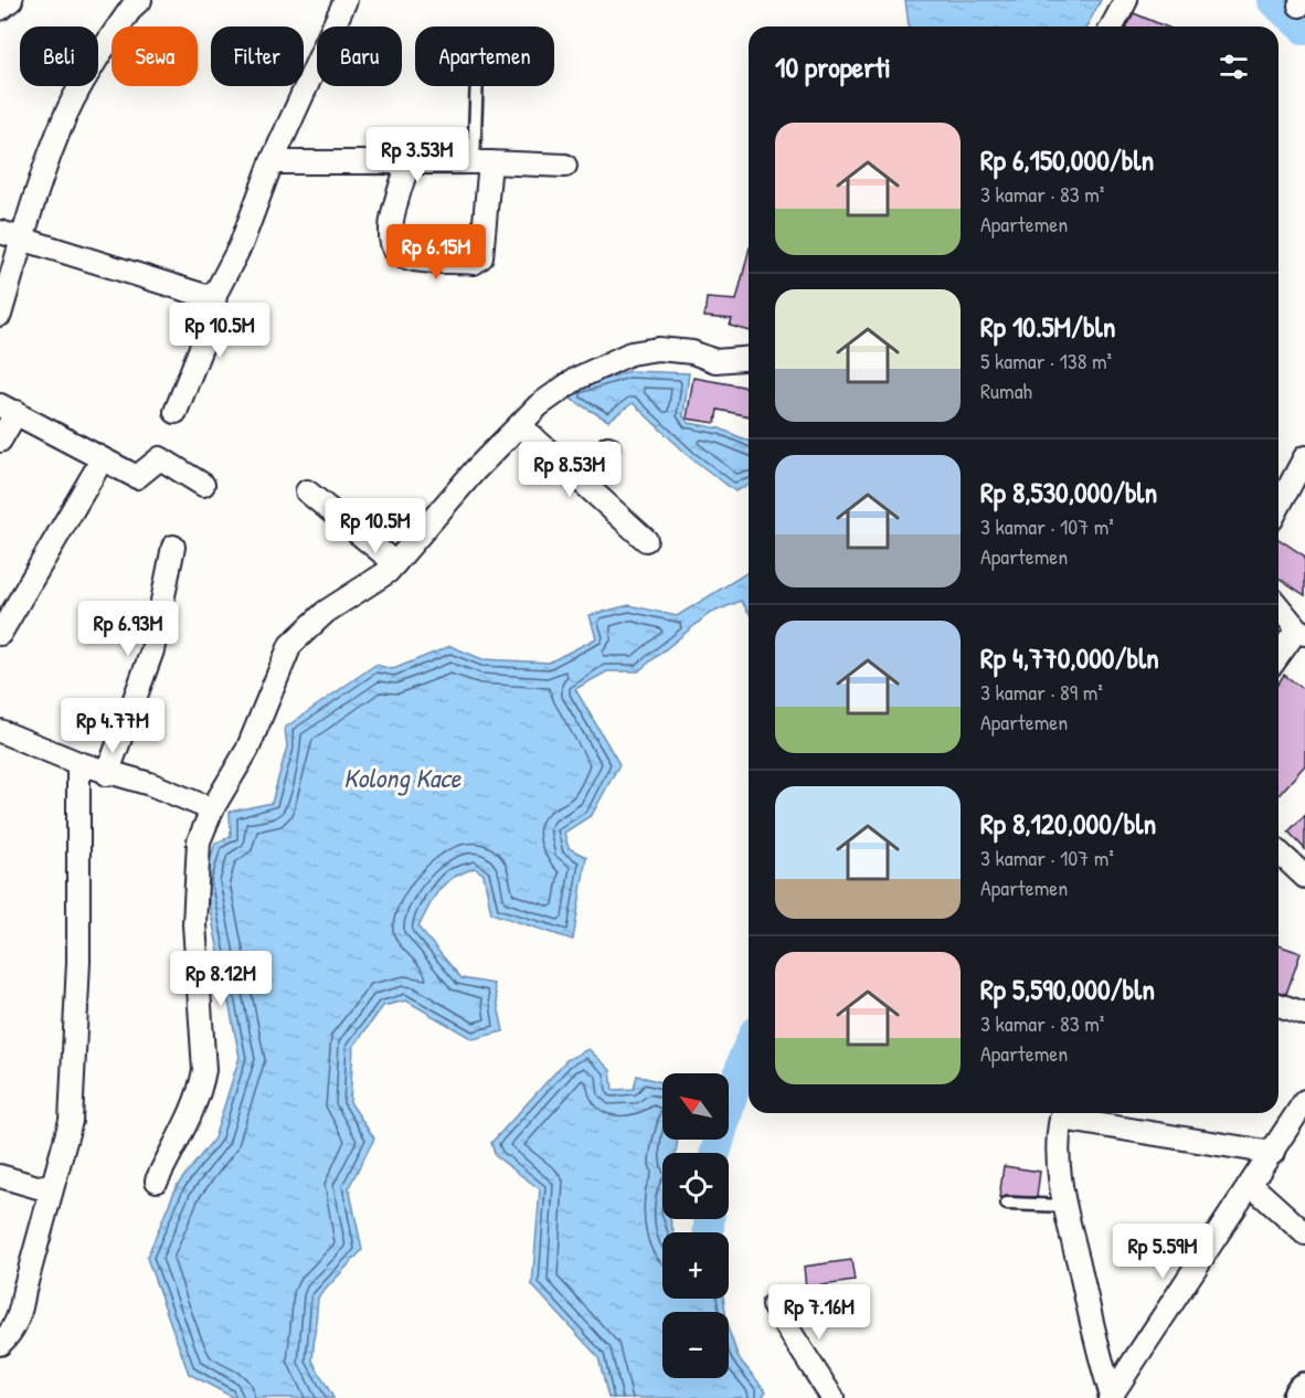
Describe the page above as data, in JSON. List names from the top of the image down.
{
  "water": ["Kolong Kace"],
  "north": "top left",
  "page": {
    "chip": [
      "Beli",
      "Sewa",
      "Filter",
      "Baru",
      "Apartemen"
    ],
    "heading": "10 properti",
    "list": [
      {
        "name": "Rp 6,150,000/bln",
        "note": "3 kamar · 83 m² · Apartemen"
      },
      {
        "name": "Rp 10.5M/bln",
        "note": "5 kamar · 138 m² · Rumah"
      },
      {
        "name": "Rp 8,530,000/bln",
        "note": "3 kamar · 107 m² · Apartemen"
      },
      {
        "name": "Rp 4,770,000/bln",
        "note": "3 kamar · 89 m² · Apartemen"
      },
      {
        "name": "Rp 8,120,000/bln",
        "note": "3 kamar · 107 m² · Apartemen"
      },
      {
        "name": "Rp 5,590,000/bln",
        "note": "3 kamar · 83 m² · Apartemen"
      }
    ],
    "price": [
      "Rp 3.53M",
      "Rp 6.15M",
      "Rp 10.5M",
      "Rp 8.53M",
      "Rp 10.5M",
      "Rp 6.93M",
      "Rp 4.77M",
      "Rp 8.12M",
      "Rp 5.59M",
      "Rp 7.16M"
    ],
    "map_buttons": ["+", "−"]
  }
}
